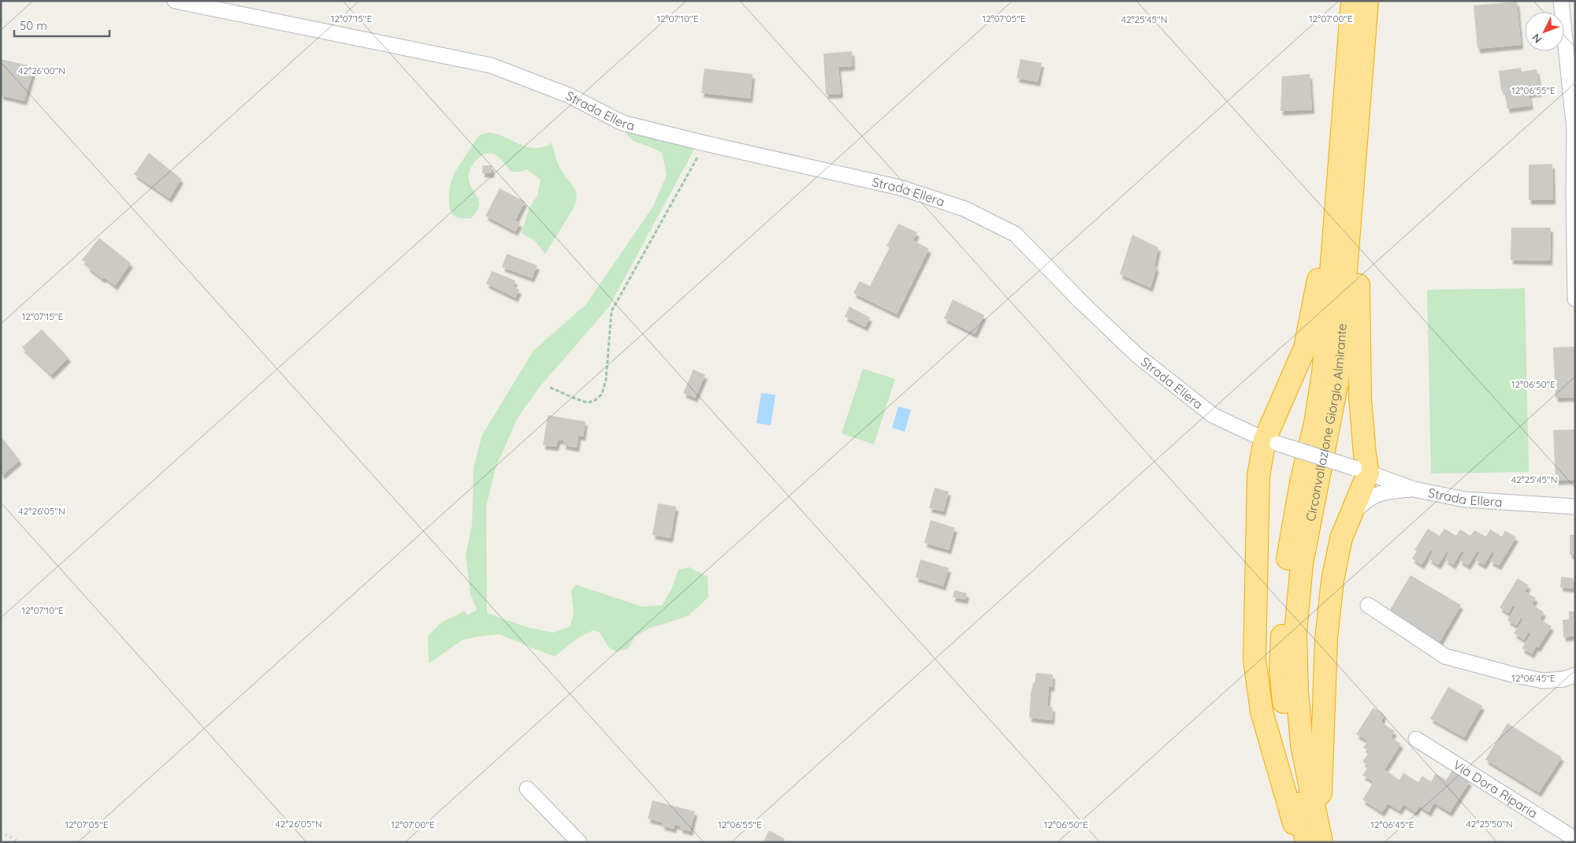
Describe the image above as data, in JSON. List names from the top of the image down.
{
  "streets": {
    "highway": ["Circonvallazione Giorgio Almirante"],
    "street": ["Strada Ellera", "Via Dora Riparia"]
  },
  "scale_bar": "50 m",
  "north": "bottom left",
  "coordinates": [
    "12°07'15\"E",
    "12°07'10\"E",
    "12°07'05\"E",
    "12°07'00\"E",
    "42°25'45\"N",
    "42°26'00\"N",
    "12°06'55\"E",
    "12°06'50\"E",
    "42°26'05\"N",
    "12°06'45\"E",
    "42°25'50\"N"
  ]
}
